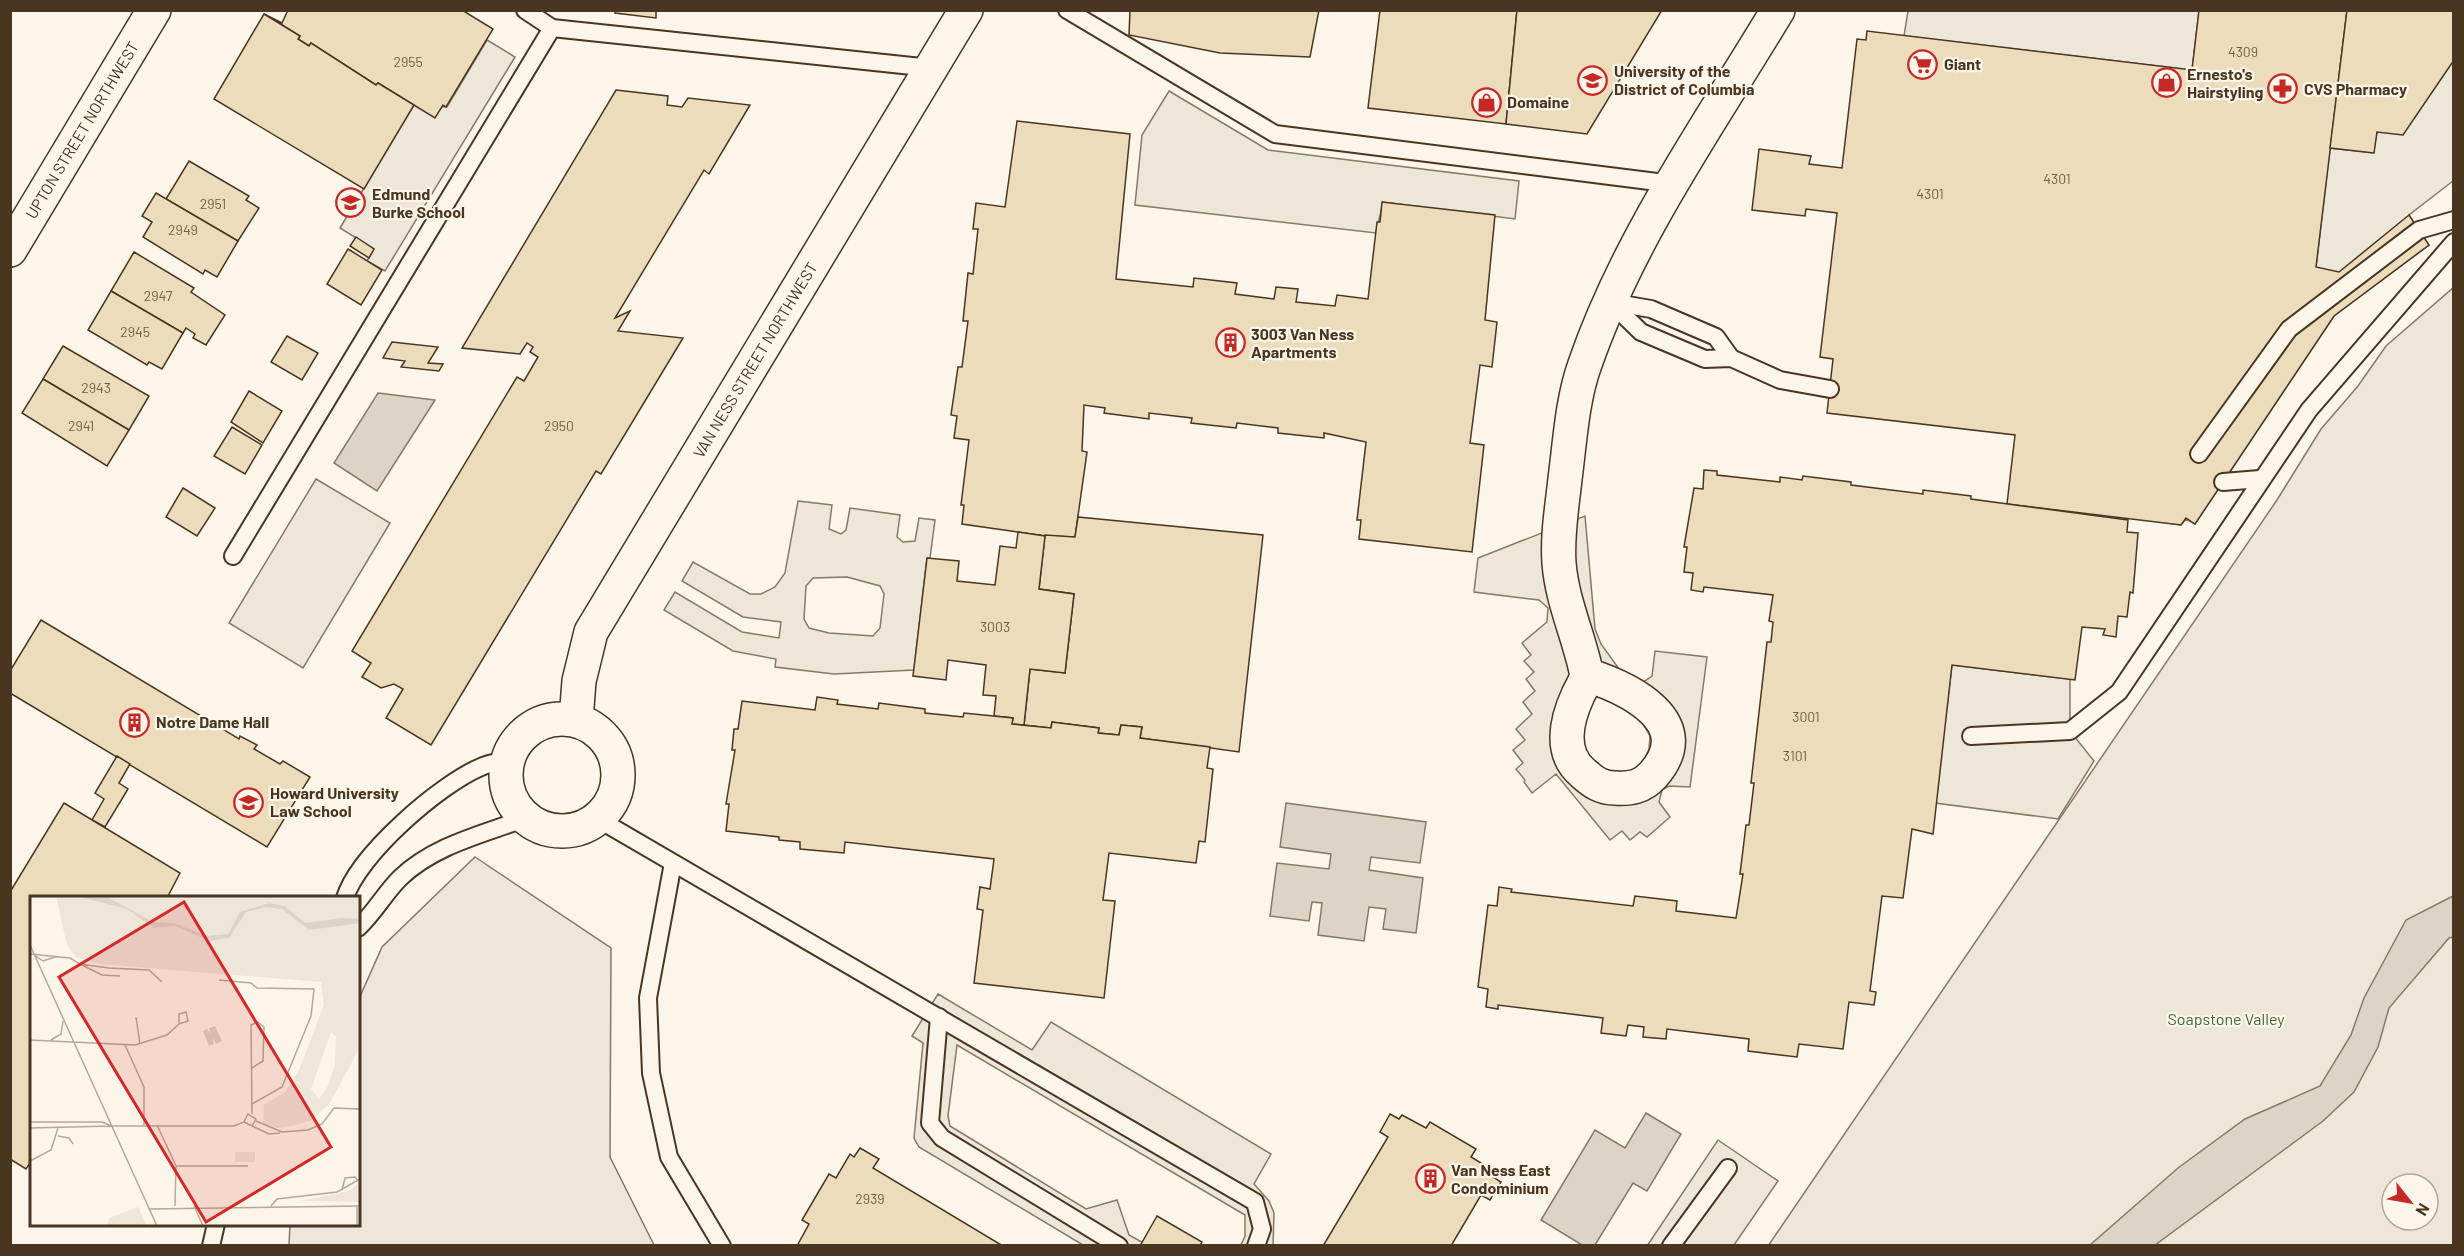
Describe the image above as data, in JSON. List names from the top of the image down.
{
  "streets": {
    "street": ["UPTON STREET NORTHWEST", "VAN NESS STREET NORTHWEST"]
  },
  "parks": ["Soapstone Valley"],
  "places": {
    "supermarket": ["Giant"],
    "school or university": ["University of the District of Columbia", "Edmund Burke School", "Howard University Law School"],
    "shop": ["Ernesto's Hairstyling", "Domaine"],
    "pharmacy": ["CVS Pharmacy"],
    "building": ["3003 Van Ness Apartments", "Notre Dame Hall", "Van Ness East Condominium"]
  },
  "house_numbers": [
    "4309",
    "2955",
    "4301",
    "4301",
    "2951",
    "2949",
    "2947",
    "2945",
    "2943",
    "2941",
    "2950",
    "3003",
    "3001",
    "3101",
    "2939"
  ],
  "north": "bottom right"
}
